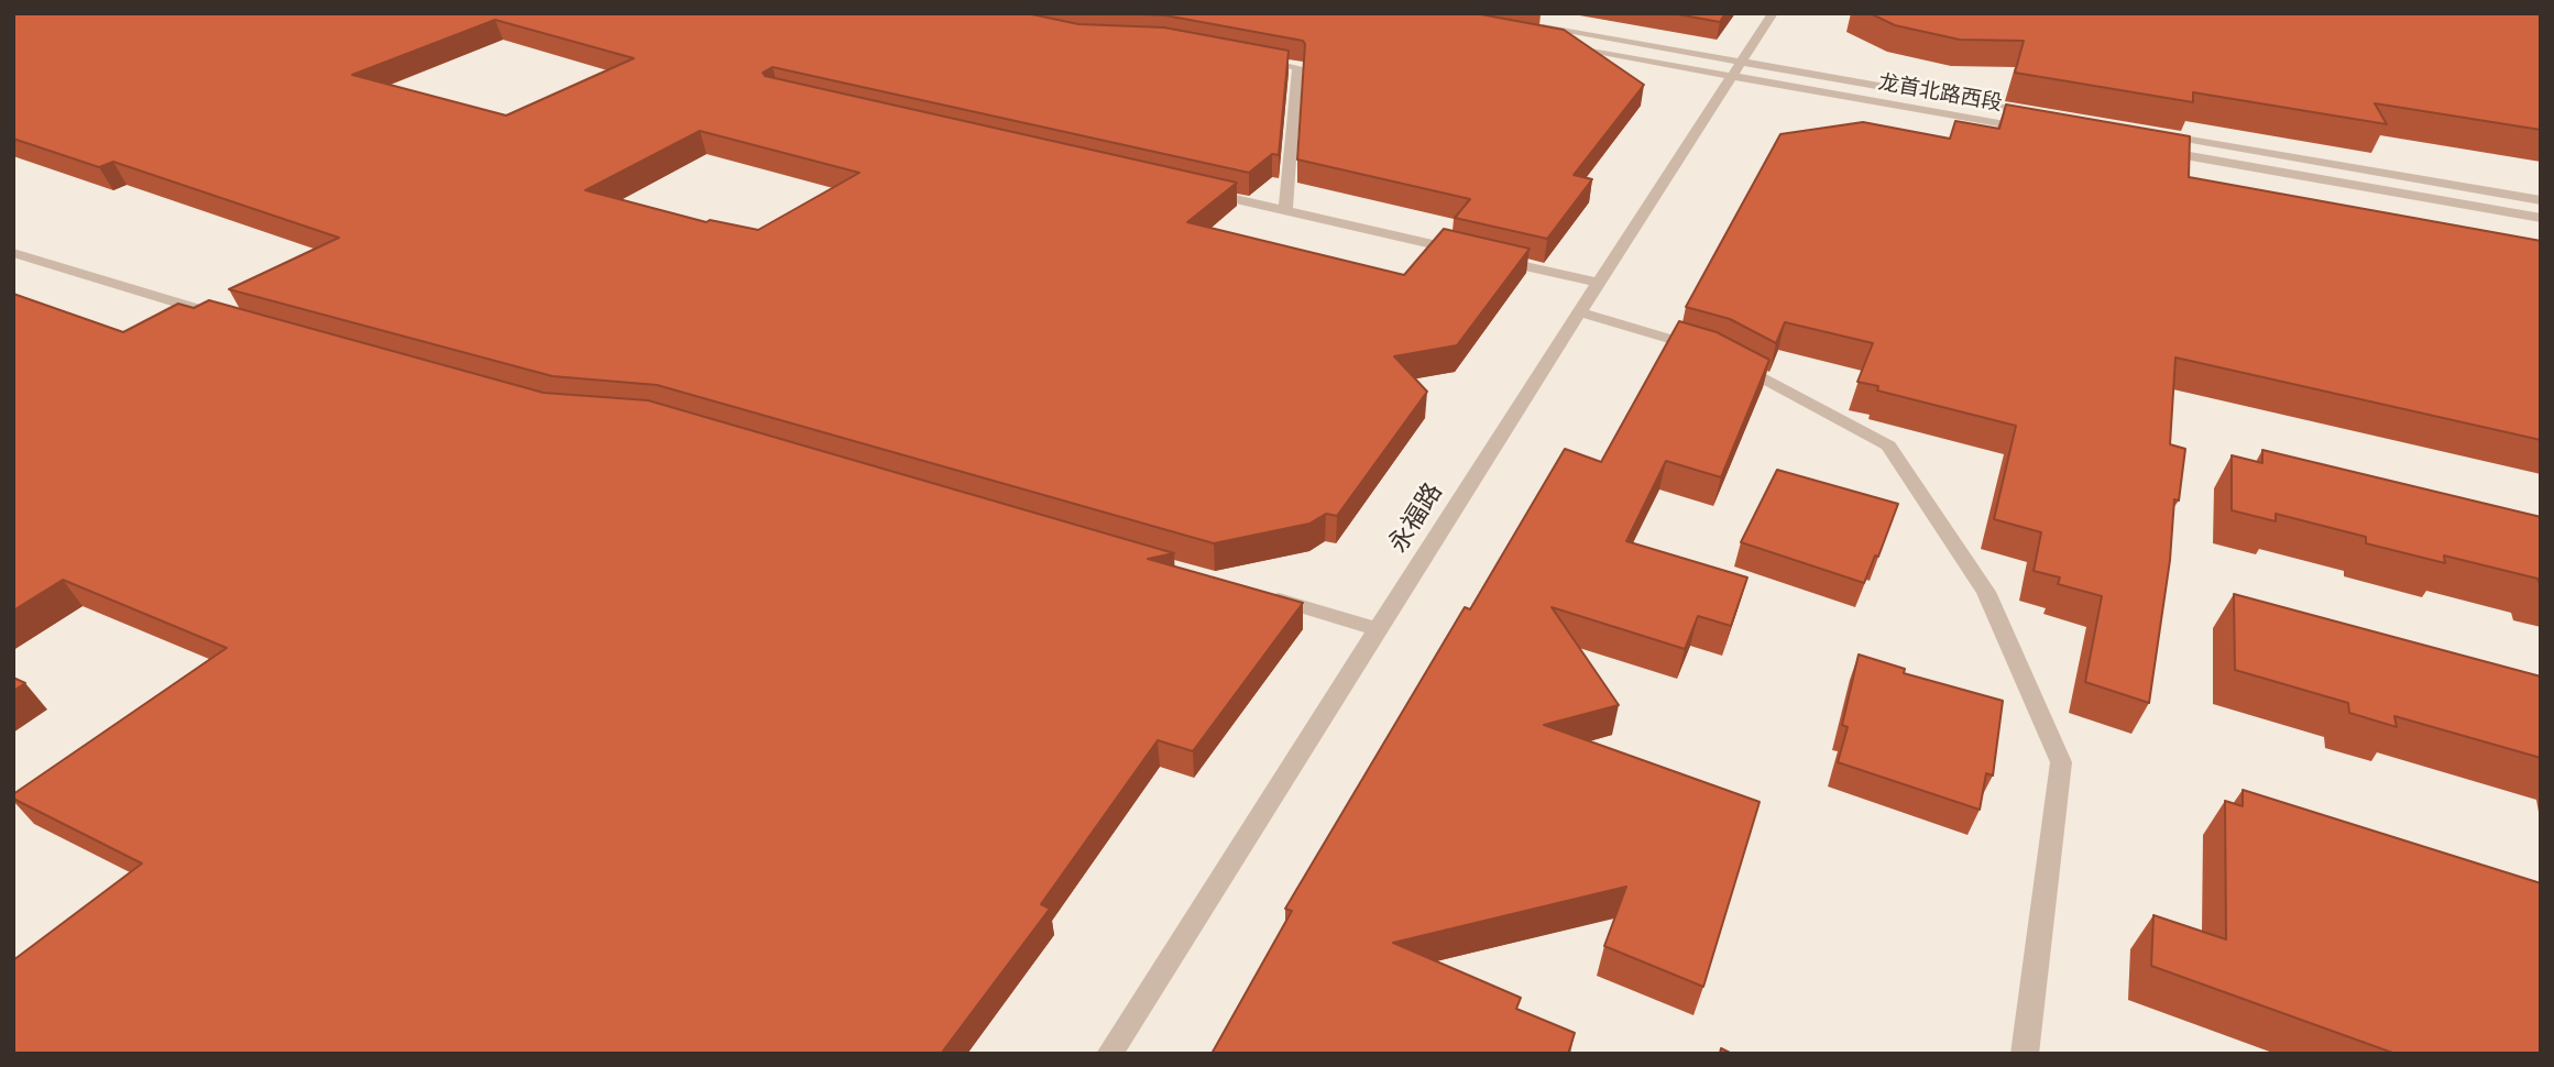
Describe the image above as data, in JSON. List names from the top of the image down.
{
  "streets": {
    "street": ["龙首北路西段", "永福路"]
  },
  "crossings": [
    ["龙首北路西段", "永福路"]
  ]
}
